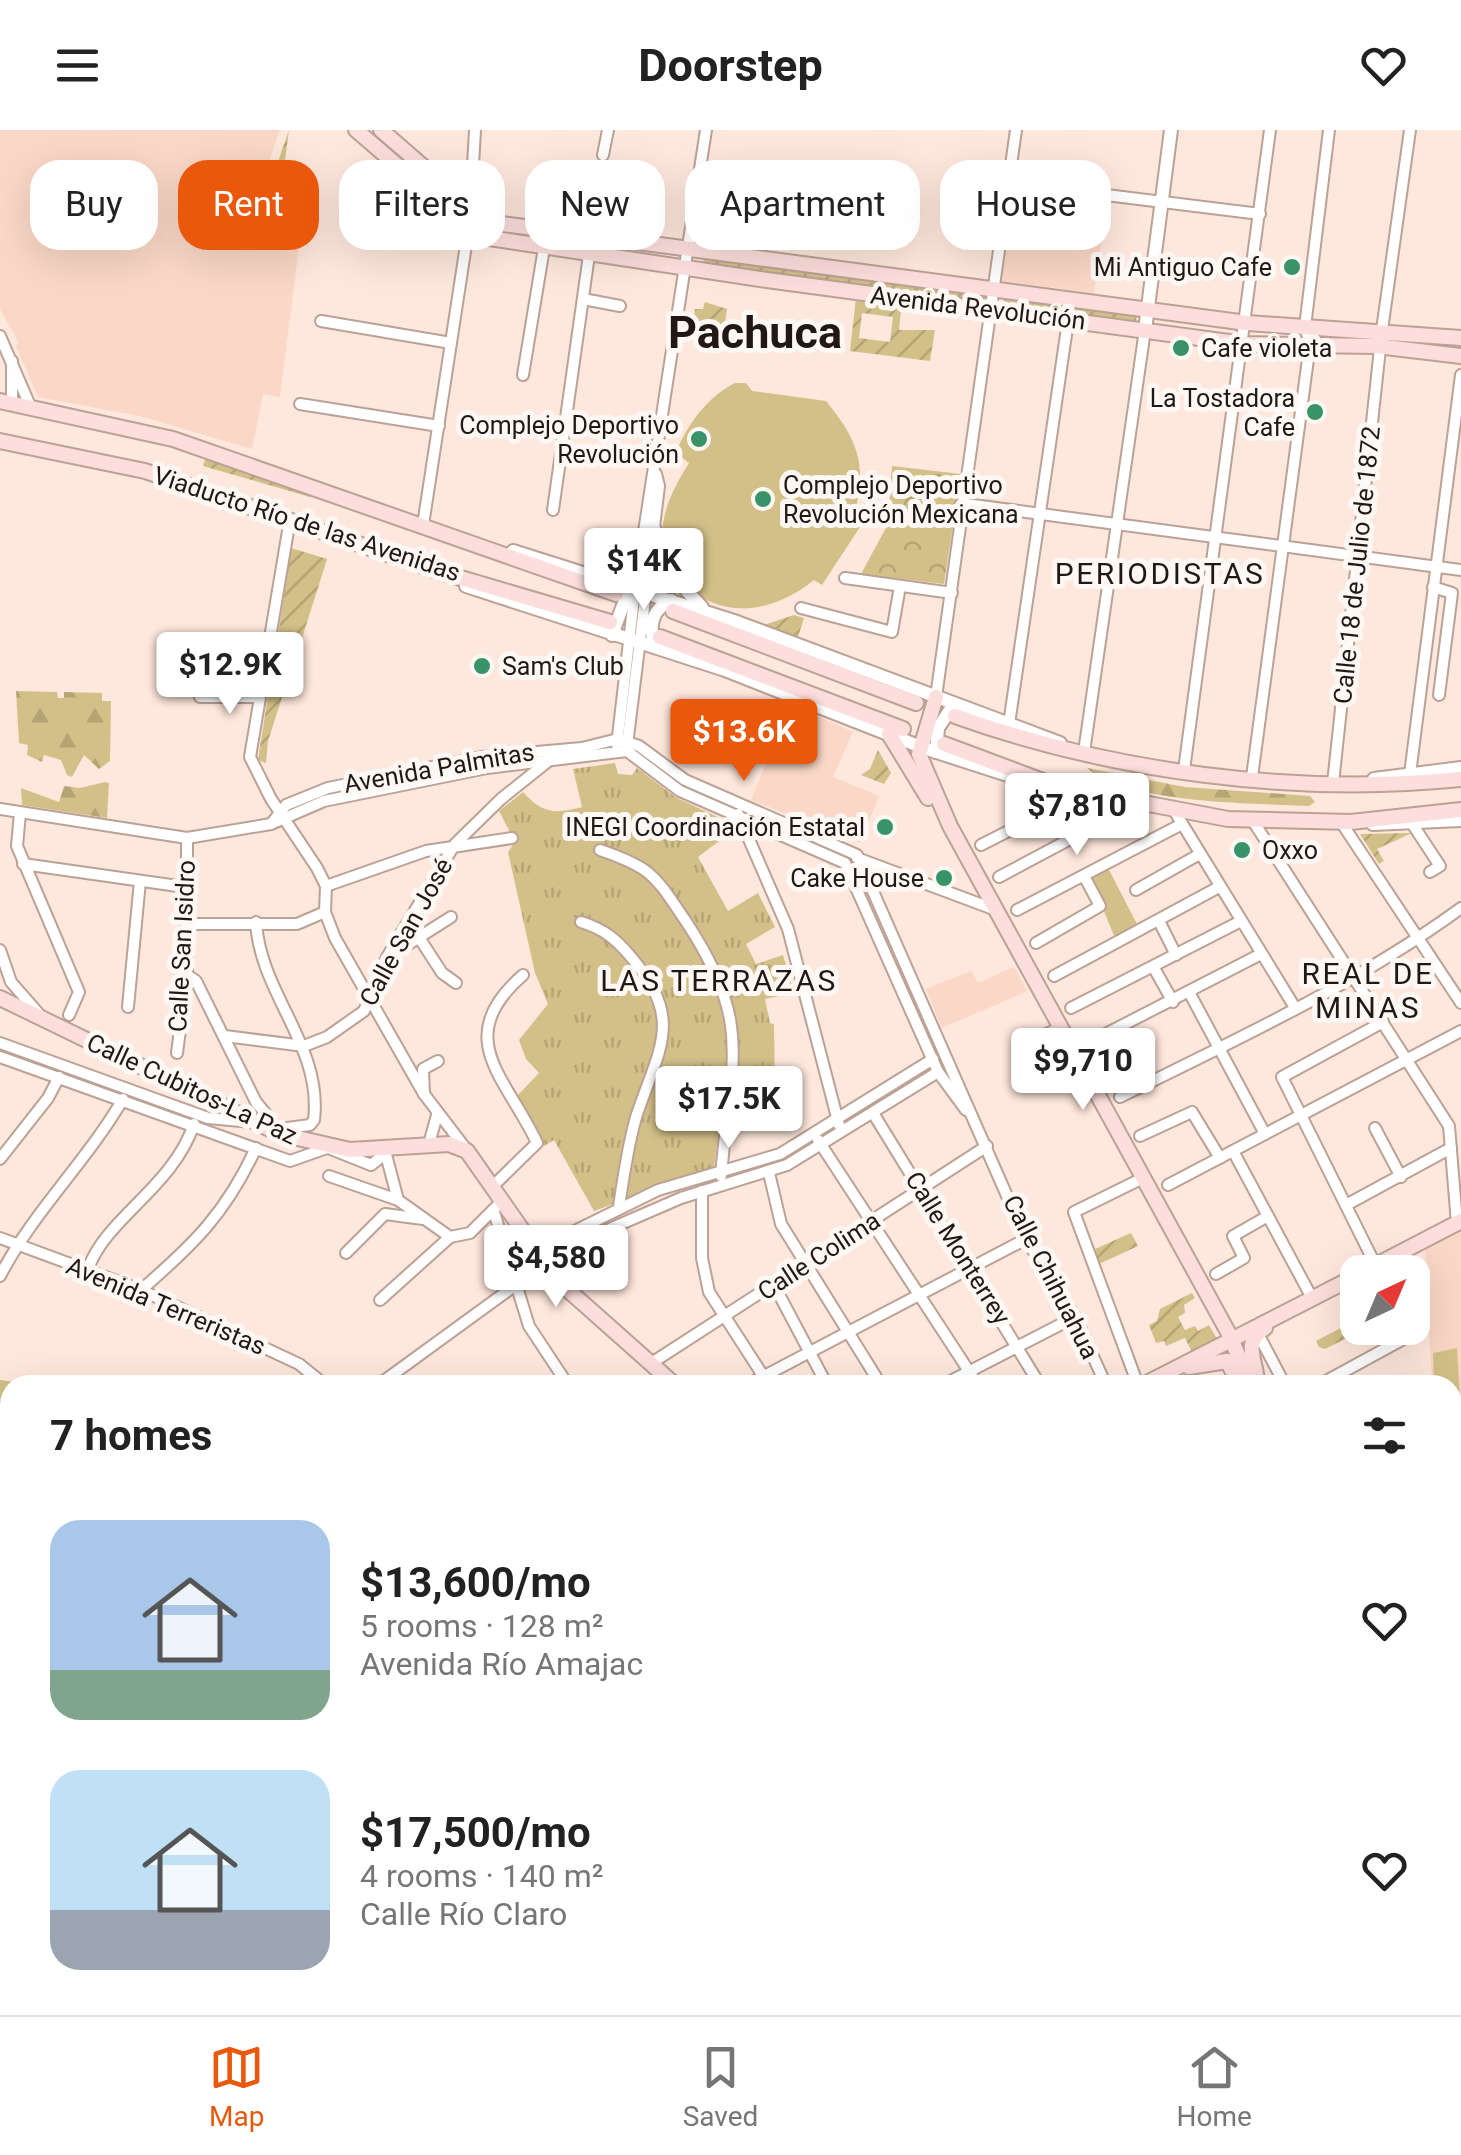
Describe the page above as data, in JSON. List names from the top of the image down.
{
  "streets": {
    "main road": ["Avenida Revolución", "Viaducto Río de las Avenidas", "Calle Cubitos-La Paz"],
    "street": [
      "Calle 18 de Julio de 1872",
      "Avenida Palmitas",
      "Calle San José",
      "Calle San Isidro",
      "Calle Monterrey",
      "Calle Colima",
      "Calle Chihuahua",
      "Avenida Terreristas"
    ]
  },
  "crossings": [
    ["Avenida Revolución", "Calle 18 de Julio de 1872"],
    ["Viaducto Río de las Avenidas", "Calle 18 de Julio de 1872"],
    ["Avenida Palmitas", "Calle San José"],
    ["Calle Monterrey", "Calle Colima"],
    ["Calle Colima", "Calle Chihuahua"]
  ],
  "districts": [
    "Pachuca",
    "PERIODISTAS",
    "REAL DE MINAS",
    "LAS TERRAZAS"
  ],
  "places": [
    "Mi Antiguo Cafe",
    "Cafe violeta",
    "La Tostadora Cafe",
    "Complejo Deportivo Revolución",
    "Complejo Deportivo Revolución Mexicana",
    "Sam's Club",
    "INEGI Coordinación Estatal",
    "Oxxo",
    "Cake House"
  ],
  "north": "top right",
  "page": {
    "header": "Doorstep",
    "chip": [
      "Buy",
      "Rent",
      "Filters",
      "New",
      "Apartment",
      "House"
    ],
    "price": [
      "$14K",
      "$12.9K",
      "$13.6K",
      "$7,810",
      "$9,710",
      "$17.5K",
      "$4,580"
    ],
    "heading": "7 homes",
    "list": [
      {
        "name": "$13,600/mo",
        "note": "5 rooms · 128 m² · Avenida Río Amajac"
      },
      {
        "name": "$17,500/mo",
        "note": "4 rooms · 140 m² · Calle Río Claro"
      }
    ],
    "tabs": ["Map", "Saved", "Home"]
  }
}
